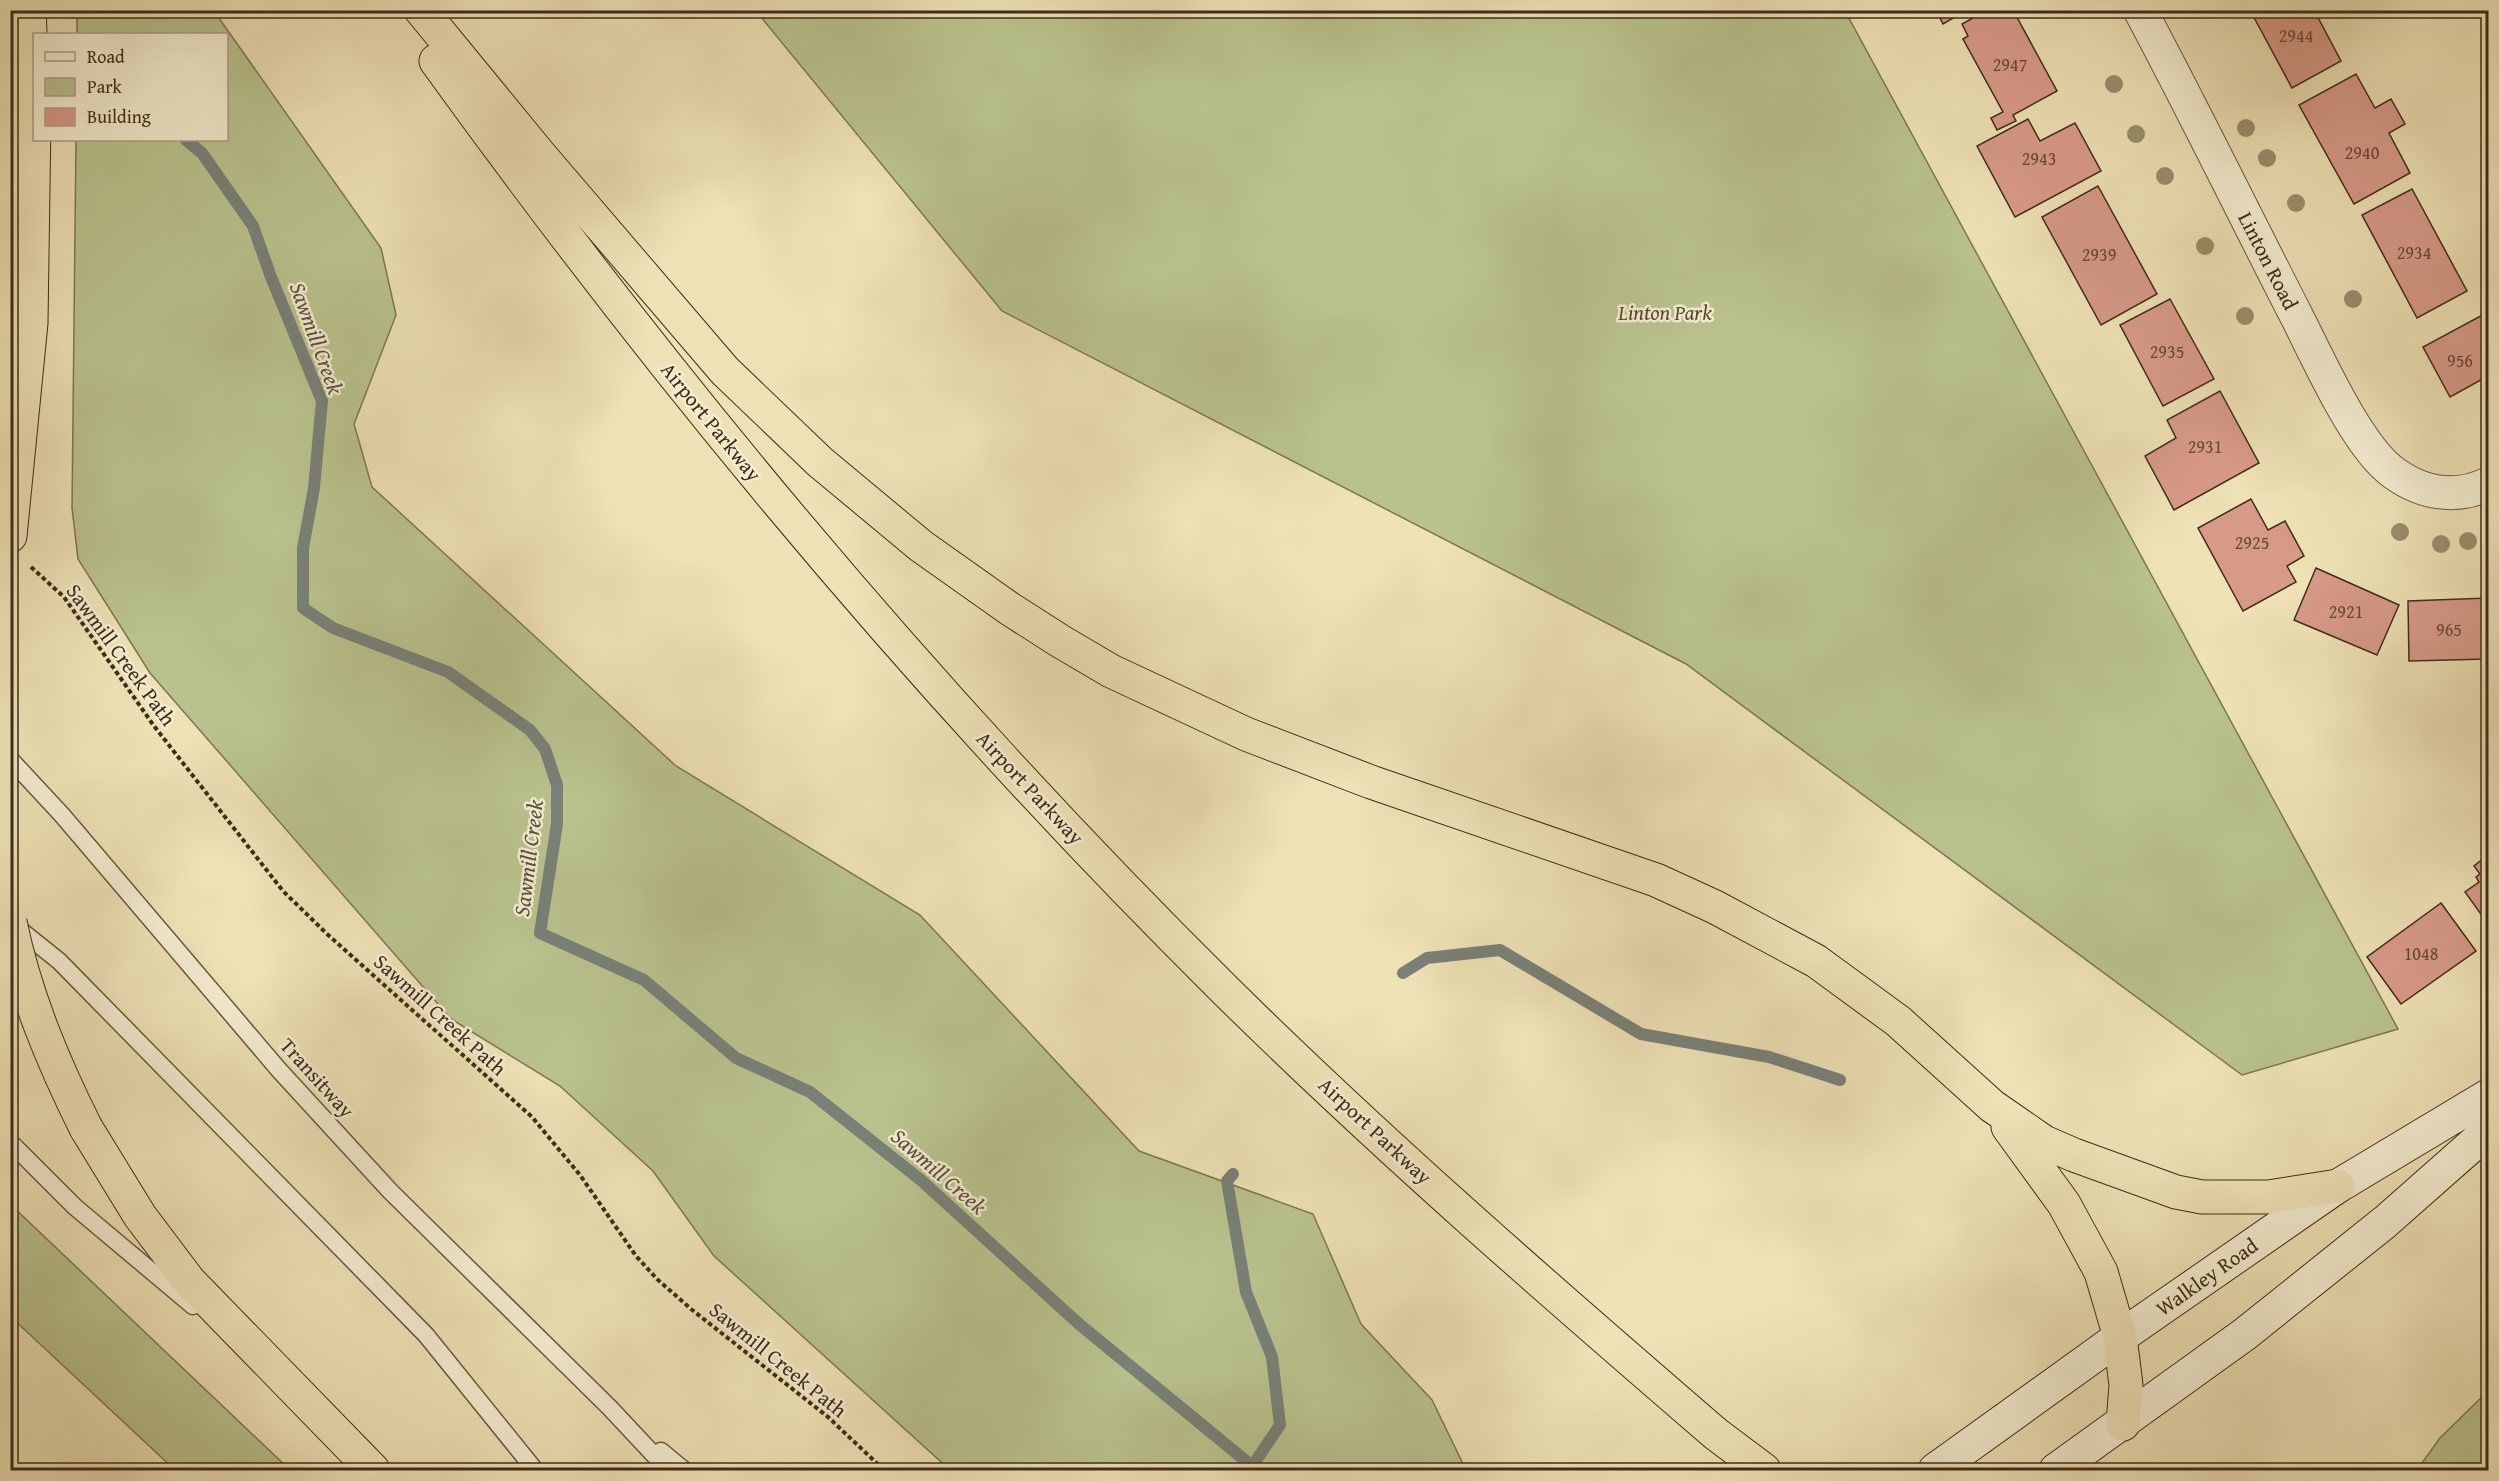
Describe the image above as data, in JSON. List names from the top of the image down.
{
  "streets": {
    "highway": ["Airport Parkway"],
    "main road": ["Linton Road", "Walkley Road"],
    "lane": ["Transitway"],
    "path": ["Sawmill Creek Path"]
  },
  "water": ["Sawmill Creek"],
  "parks": ["Linton Park"],
  "house_numbers": [
    "2944",
    "2947",
    "2940",
    "2943",
    "2934",
    "2939",
    "2935",
    "956",
    "2931",
    "2925",
    "2921",
    "965",
    "1048"
  ],
  "legend": ["Road", "Park", "Building"]
}
